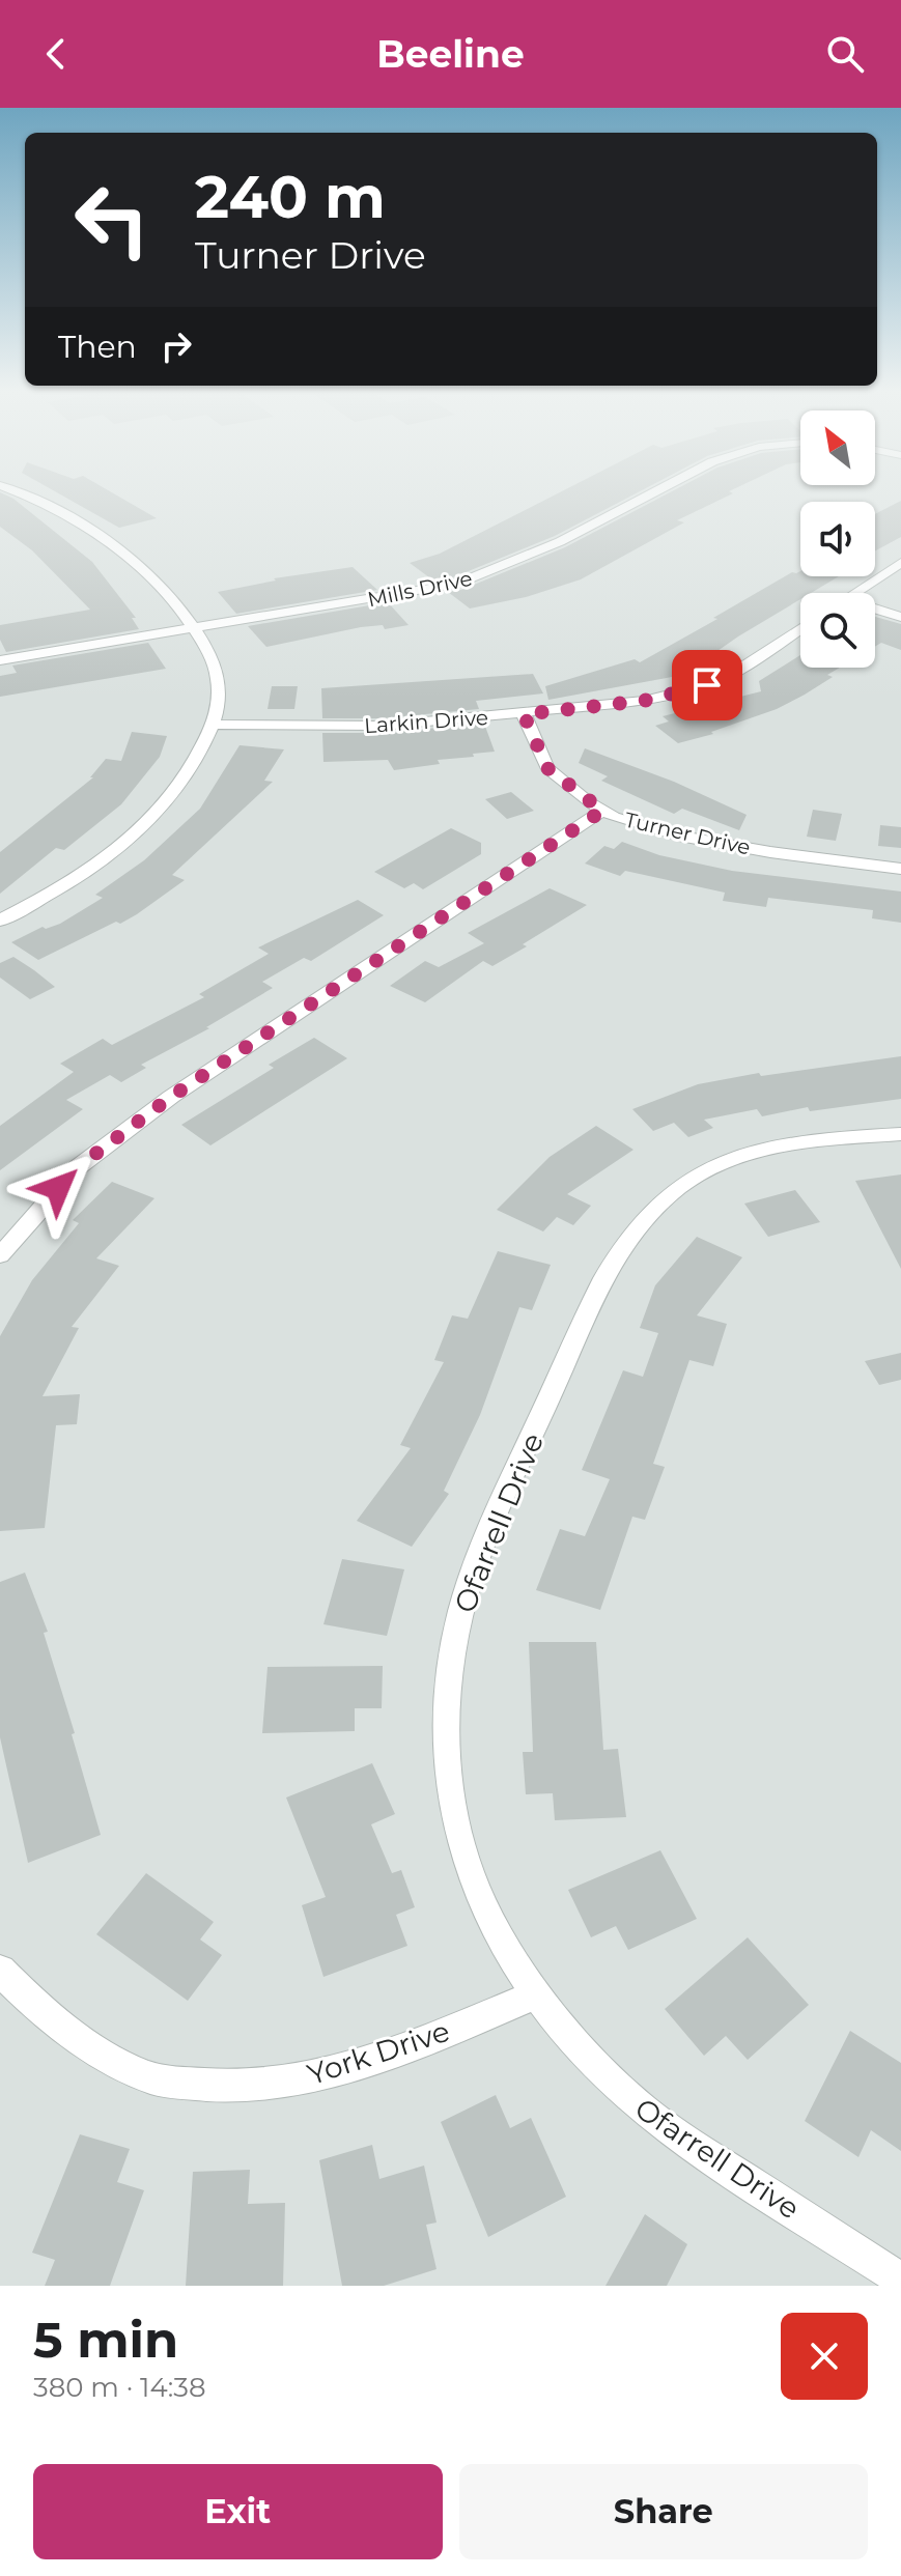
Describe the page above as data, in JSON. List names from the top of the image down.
{
  "streets": {
    "street": [
      "Mills Drive",
      "Larkin Drive",
      "Turner Drive",
      "Ofarrell Drive",
      "York Drive"
    ]
  },
  "crossings": [
    ["Larkin Drive", "Turner Drive"],
    ["Ofarrell Drive", "York Drive"]
  ],
  "north": "top left",
  "page": {
    "header": "Beeline",
    "turn": ["240 m", "Turner Drive"],
    "then": "Then",
    "heading": ["5 min", "380 m · 14:38"],
    "buttons": ["Exit", "Share"]
  }
}
